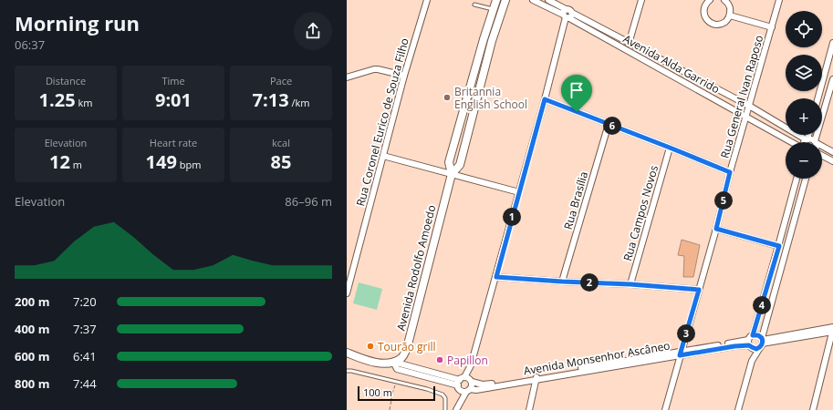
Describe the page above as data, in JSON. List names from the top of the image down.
{
  "streets": {
    "street": [
      "Avenida Alda Garrido",
      "Rua General Ivan Raposo",
      "Rua Coronel Eurico de Souza Filho",
      "Rua Brasília",
      "Rua Campos Novos",
      "Avenida Rodolfo Amoedo",
      "Avenida Monsenhor Ascâneo"
    ]
  },
  "crossings": [
    ["Avenida Alda Garrido", "Rua General Ivan Raposo"],
    ["Rua General Ivan Raposo", "Avenida Monsenhor Ascâneo"]
  ],
  "places": ["Britannia English School", "Tourão grill", "Papillon"],
  "scale_bar": "100 m",
  "page": {
    "heading": ["Morning run", "06:37"],
    "map_buttons": ["+", "−"],
    "stats": [
      ["Distance", "1.25 km"],
      ["Time", "9:01"],
      ["Pace", "7:13 /km"],
      ["Elevation", "12 m"],
      ["Heart rate", "149 bpm"],
      ["kcal", "85"]
    ],
    "pins": [
      "6",
      "5",
      "1",
      "2",
      "4",
      "3"
    ],
    "chart": ["Elevation", "86–96 m"],
    "list": [
      {
        "name": "200 m",
        "note": "7:20"
      },
      {
        "name": "400 m",
        "note": "7:37"
      },
      {
        "name": "600 m",
        "note": "6:41"
      },
      {
        "name": "800 m",
        "note": "7:44"
      }
    ],
    "scale": "100 m"
  }
}
